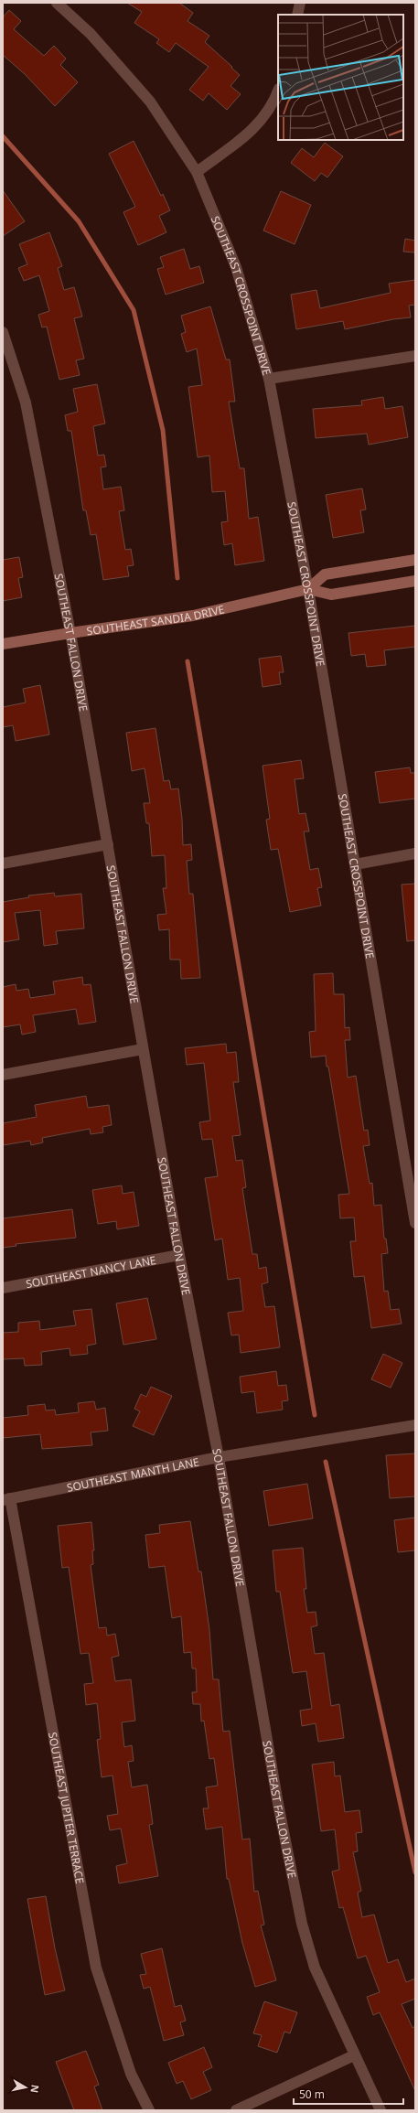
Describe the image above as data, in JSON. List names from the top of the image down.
{
  "streets": {
    "street": [
      "SOUTHEAST CROSSPOINT DRIVE",
      "SOUTHEAST SANDIA DRIVE",
      "SOUTHEAST FALLON DRIVE",
      "SOUTHEAST NANCY LANE",
      "SOUTHEAST MANTH LANE",
      "SOUTHEAST JUPITER TERRACE"
    ]
  },
  "crossings": [
    ["SOUTHEAST CROSSPOINT DRIVE", "SOUTHEAST SANDIA DRIVE"],
    ["SOUTHEAST SANDIA DRIVE", "SOUTHEAST FALLON DRIVE"],
    ["SOUTHEAST FALLON DRIVE", "SOUTHEAST NANCY LANE"],
    ["SOUTHEAST FALLON DRIVE", "SOUTHEAST MANTH LANE"],
    ["SOUTHEAST MANTH LANE", "SOUTHEAST JUPITER TERRACE"]
  ],
  "scale_bar": "50 m",
  "north": "right"
}
